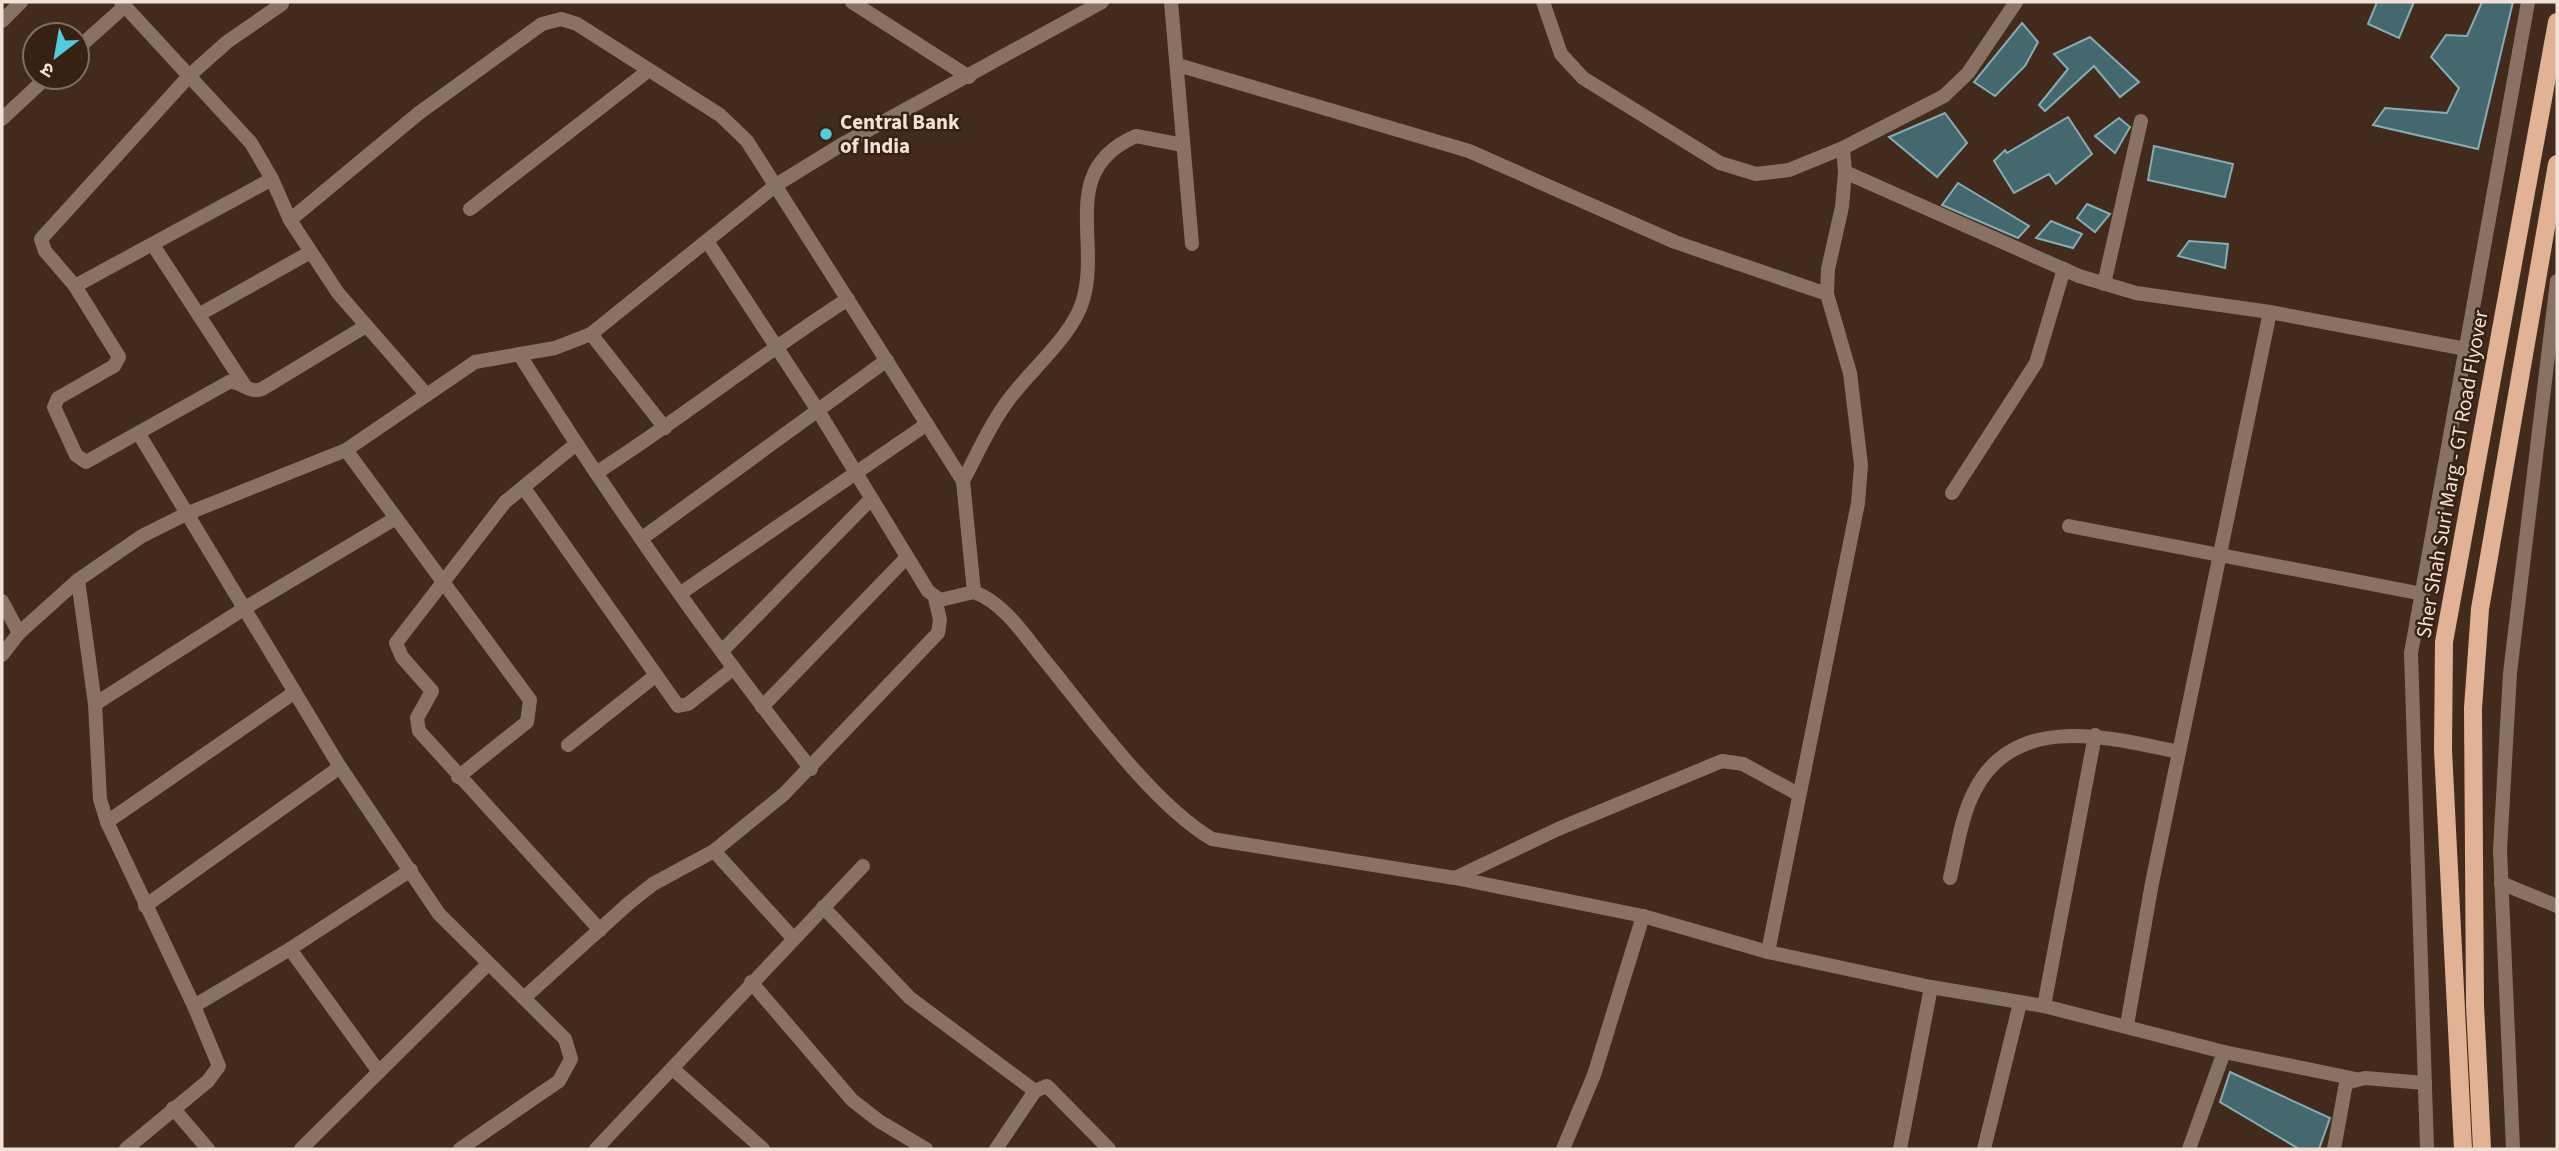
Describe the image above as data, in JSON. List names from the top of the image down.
{
  "streets": {
    "main road": ["Sher Shah Suri Marg - GT Road Flyover"]
  },
  "places": ["Central Bank of India"],
  "north": "bottom left"
}
